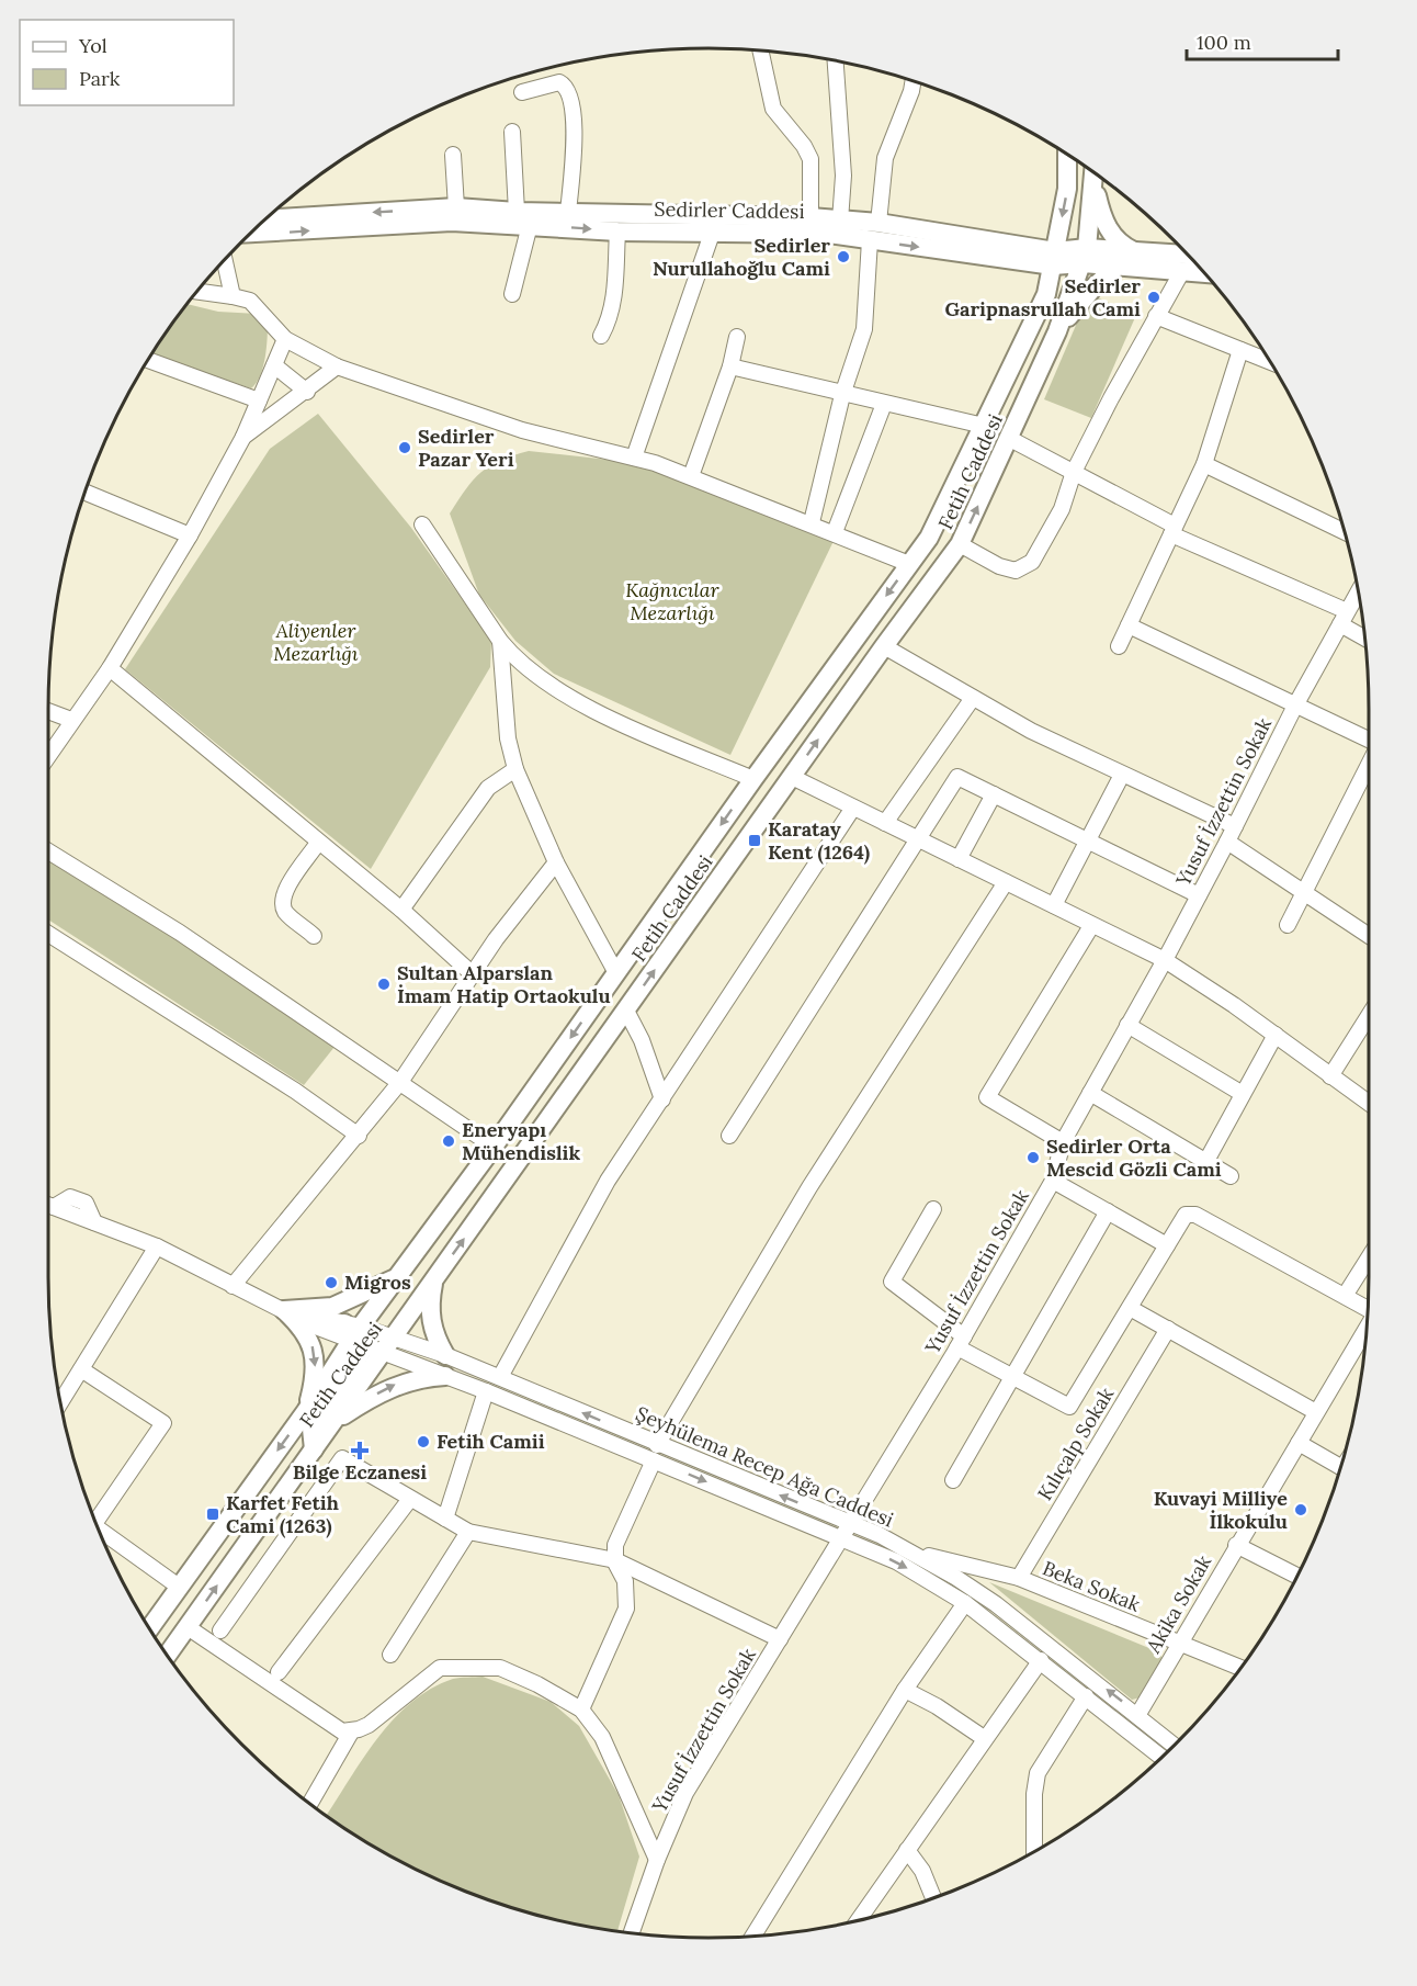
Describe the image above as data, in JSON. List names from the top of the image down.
{
  "streets": {
    "main road": ["Sedirler Caddesi", "Fetih Caddesi"],
    "street": [
      "Yusuf İzzettin Sokak",
      "Kılıçalp Sokak",
      "Şeyhülema Recep Ağa Caddesi",
      "Beka Sokak",
      "Akika Sokak"
    ]
  },
  "crossings": [
    ["Sedirler Caddesi", "Fetih Caddesi"],
    ["Fetih Caddesi", "Şeyhülema Recep Ağa Caddesi"],
    ["Yusuf İzzettin Sokak", "Şeyhülema Recep Ağa Caddesi"],
    ["Kılıçalp Sokak", "Beka Sokak"],
    ["Şeyhülema Recep Ağa Caddesi", "Beka Sokak"],
    ["Şeyhülema Recep Ağa Caddesi", "Akika Sokak"],
    ["Beka Sokak", "Akika Sokak"]
  ],
  "parks": ["Kağnıcılar Mezarlığı", "Aliyenler Mezarlığı"],
  "places": {
    "other": [
      "Sedirler Nurullahoğlu Cami",
      "Sedirler Garipnasrullah Cami",
      "Sedirler Pazar Yeri",
      "Sultan Alparslan İmam Hatip Ortaokulu",
      "Eneryapı Mühendislik",
      "Sedirler Orta Mescid Gözli Cami",
      "Migros",
      "Fetih Camii",
      "Kuvayi Milliye İlkokulu"
    ],
    "transit": ["Karatay Kent (1264)", "Karfet Fetih Cami (1263)"],
    "health": ["Bilge Eczanesi"]
  },
  "legend": ["Yol", "Park"],
  "scale_bar": "100 m"
}
